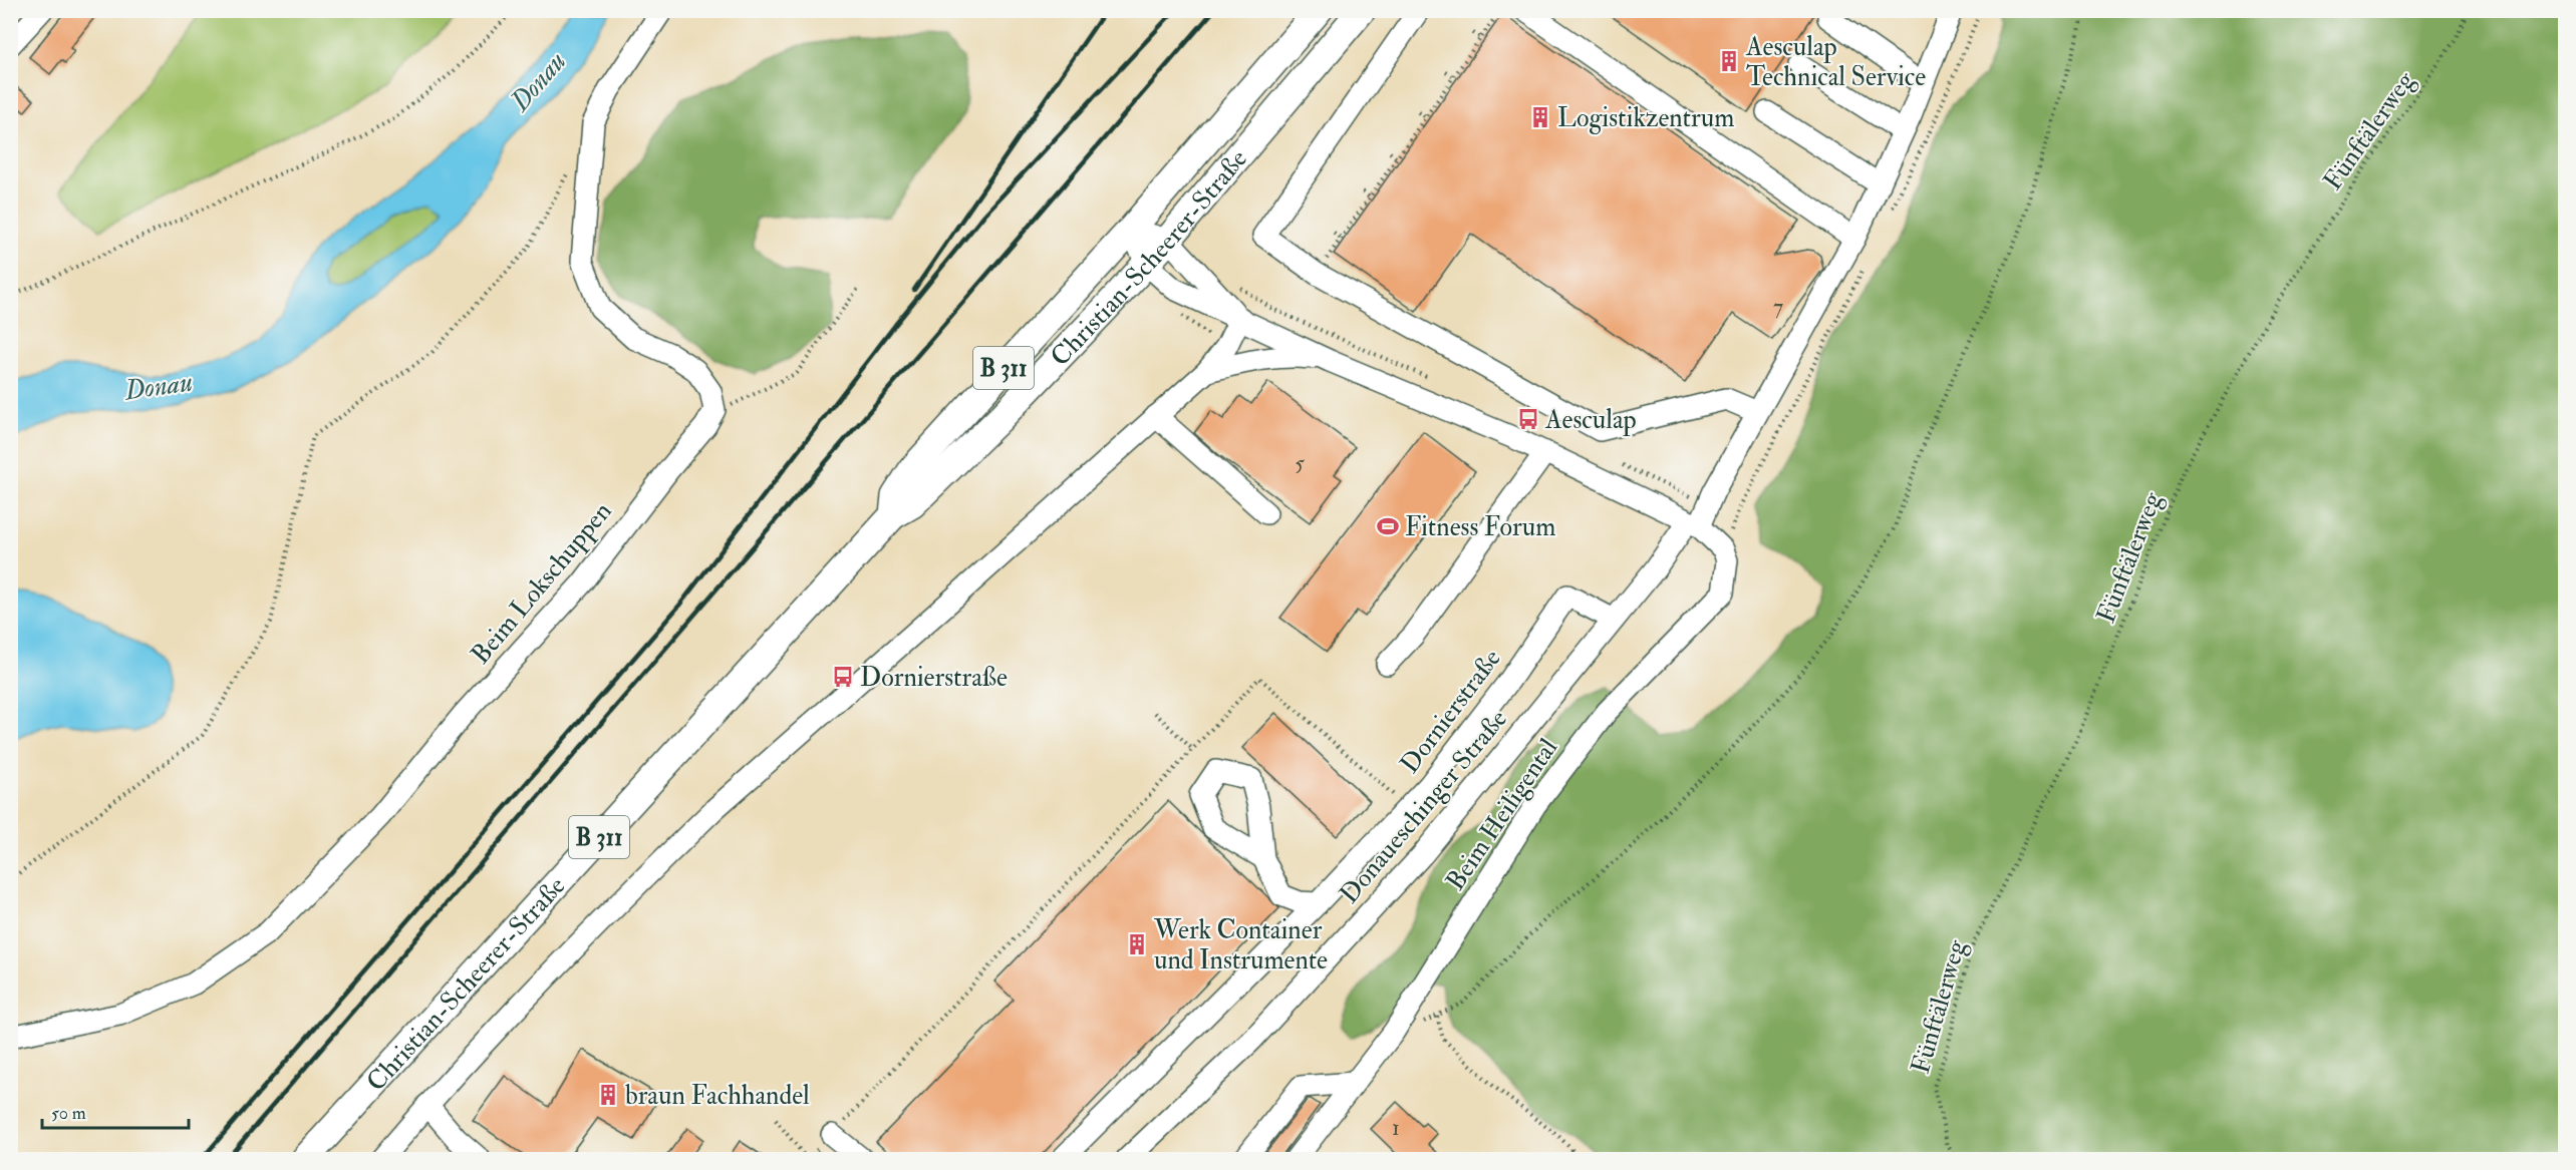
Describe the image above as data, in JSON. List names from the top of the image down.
{
  "streets": {
    "main road": ["Christian-Scheerer-Straße", "B 311"],
    "street": [
      "Beim Lokschuppen",
      "Dornierstraße",
      "Donaueschinger Straße",
      "Beim Heiligental"
    ],
    "path": ["Fünftälerweg"]
  },
  "crossings": [
    ["Dornierstraße", "Donaueschinger Straße"],
    ["Donaueschinger Straße", "Beim Heiligental"]
  ],
  "water": ["Donau"],
  "places": {
    "building": [
      "Aesculap Technical Service",
      "Logistikzentrum",
      "Werk Container und Instrumente",
      "braun Fachhandel"
    ],
    "bus stop": ["Aesculap", "Dornierstraße"],
    "sports": ["Fitness Forum"]
  },
  "house_numbers": ["7", "5", "1"],
  "scale_bar": "50 m"
}
